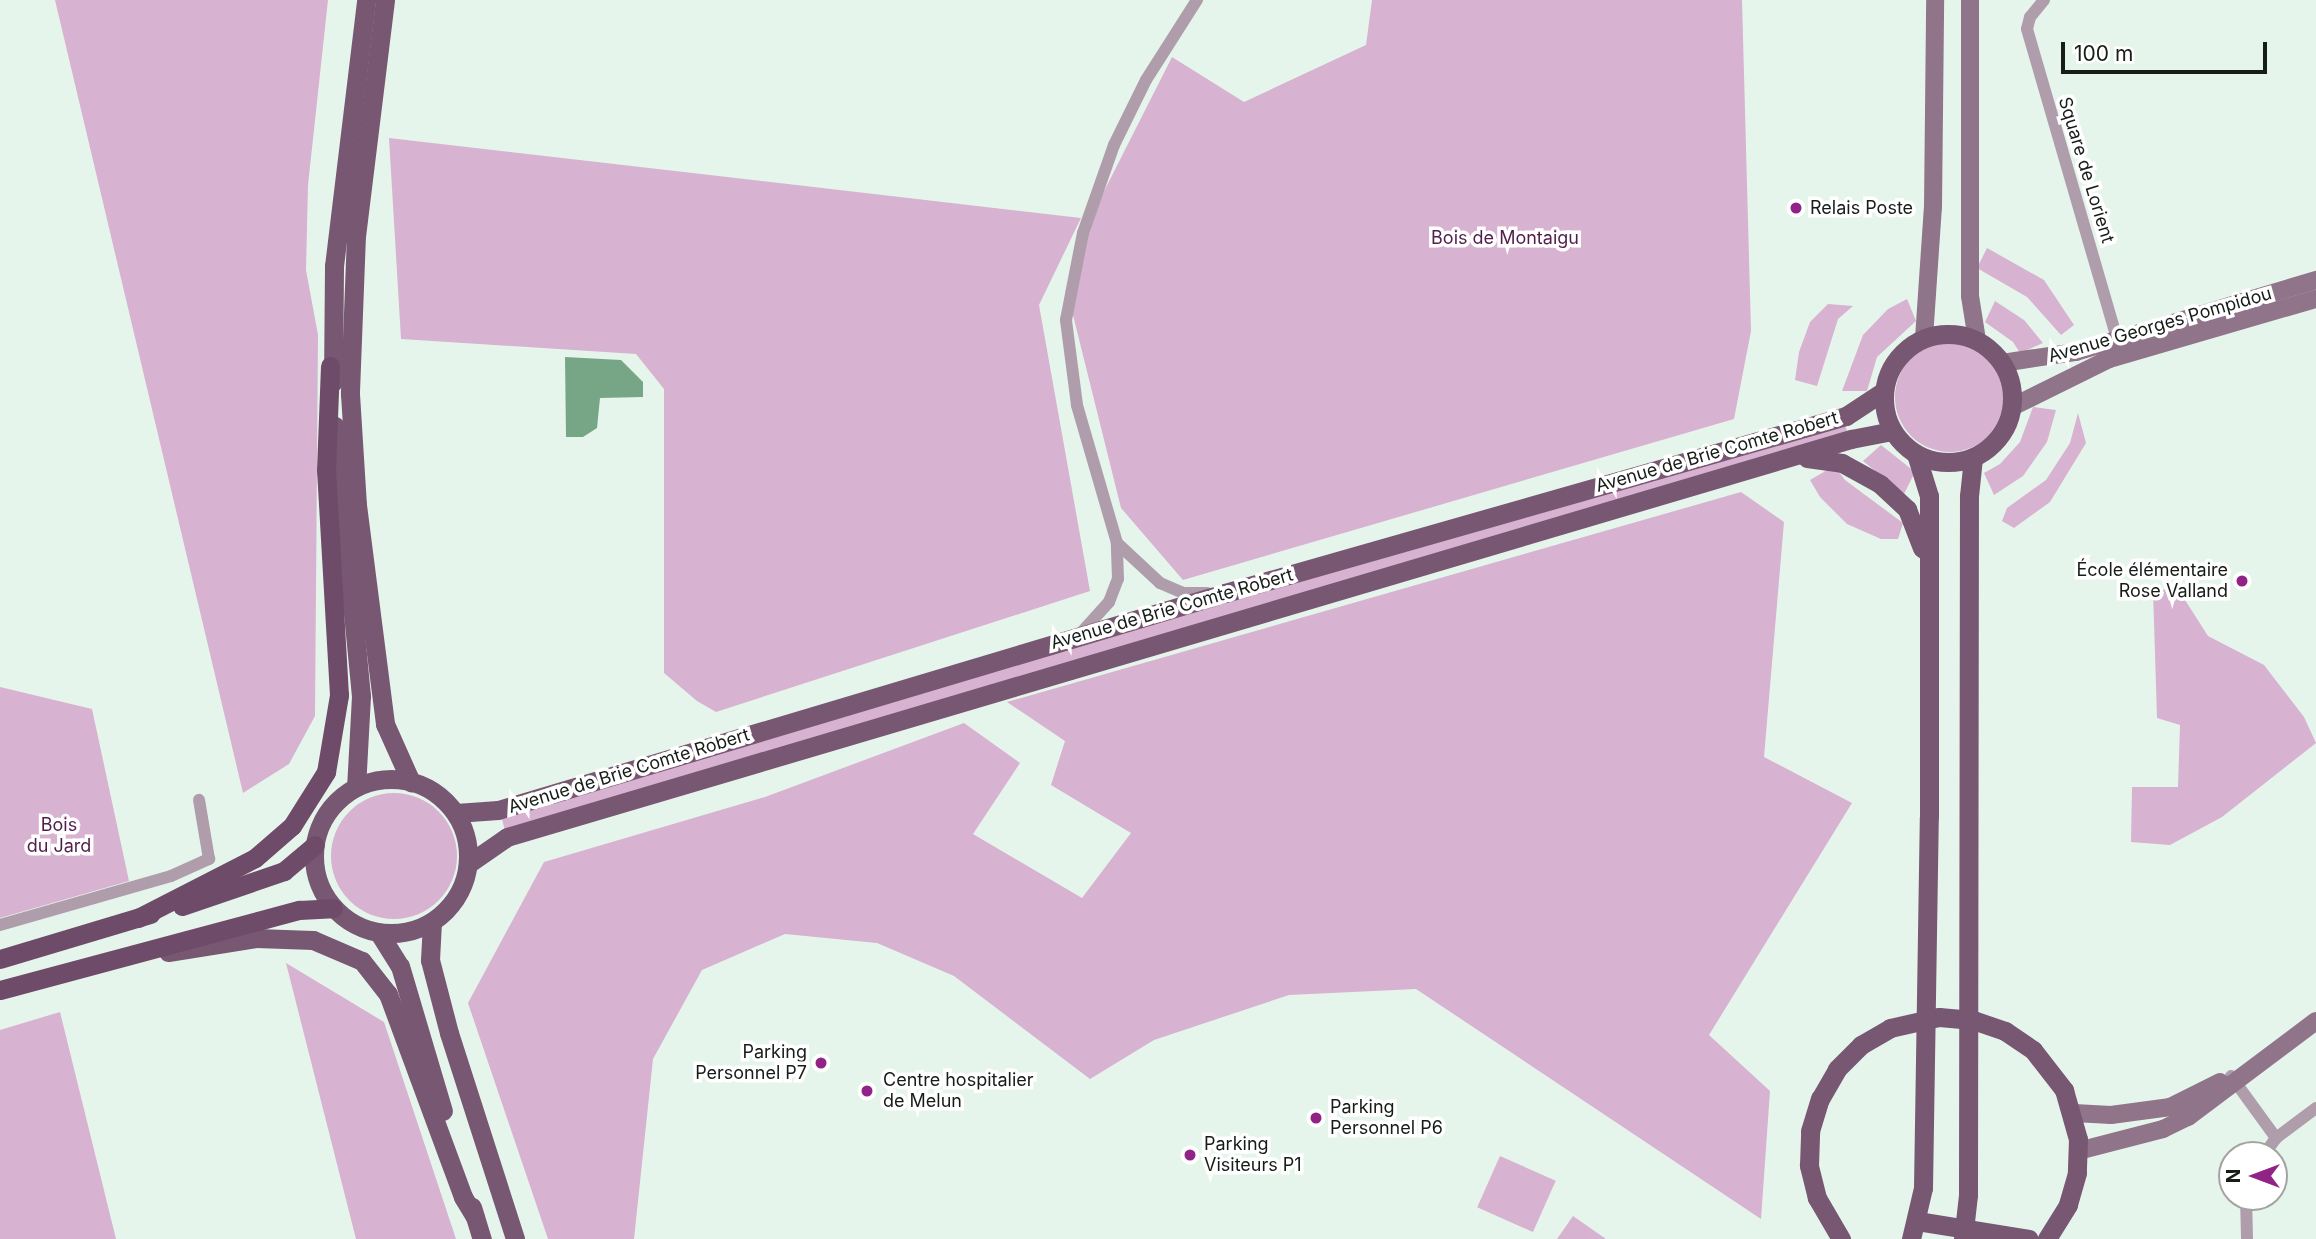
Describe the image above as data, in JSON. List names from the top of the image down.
{
  "streets": {
    "main road": ["Avenue Georges Pompidou", "Avenue de Brie Comte Robert"],
    "street": ["Square de Lorient"]
  },
  "crossings": [
    ["Square de Lorient", "Avenue Georges Pompidou"],
    ["Avenue Georges Pompidou", "Avenue de Brie Comte Robert"]
  ],
  "parks": ["Bois de Montaigu", "Bois du Jard"],
  "places": [
    "Relais Poste",
    "École élémentaire Rose Valland",
    "Parking Personnel P7",
    "Centre hospitalier de Melun",
    "Parking Personnel P6",
    "Parking Visiteurs P1"
  ],
  "scale_bar": "100 m",
  "north": "left"
}
